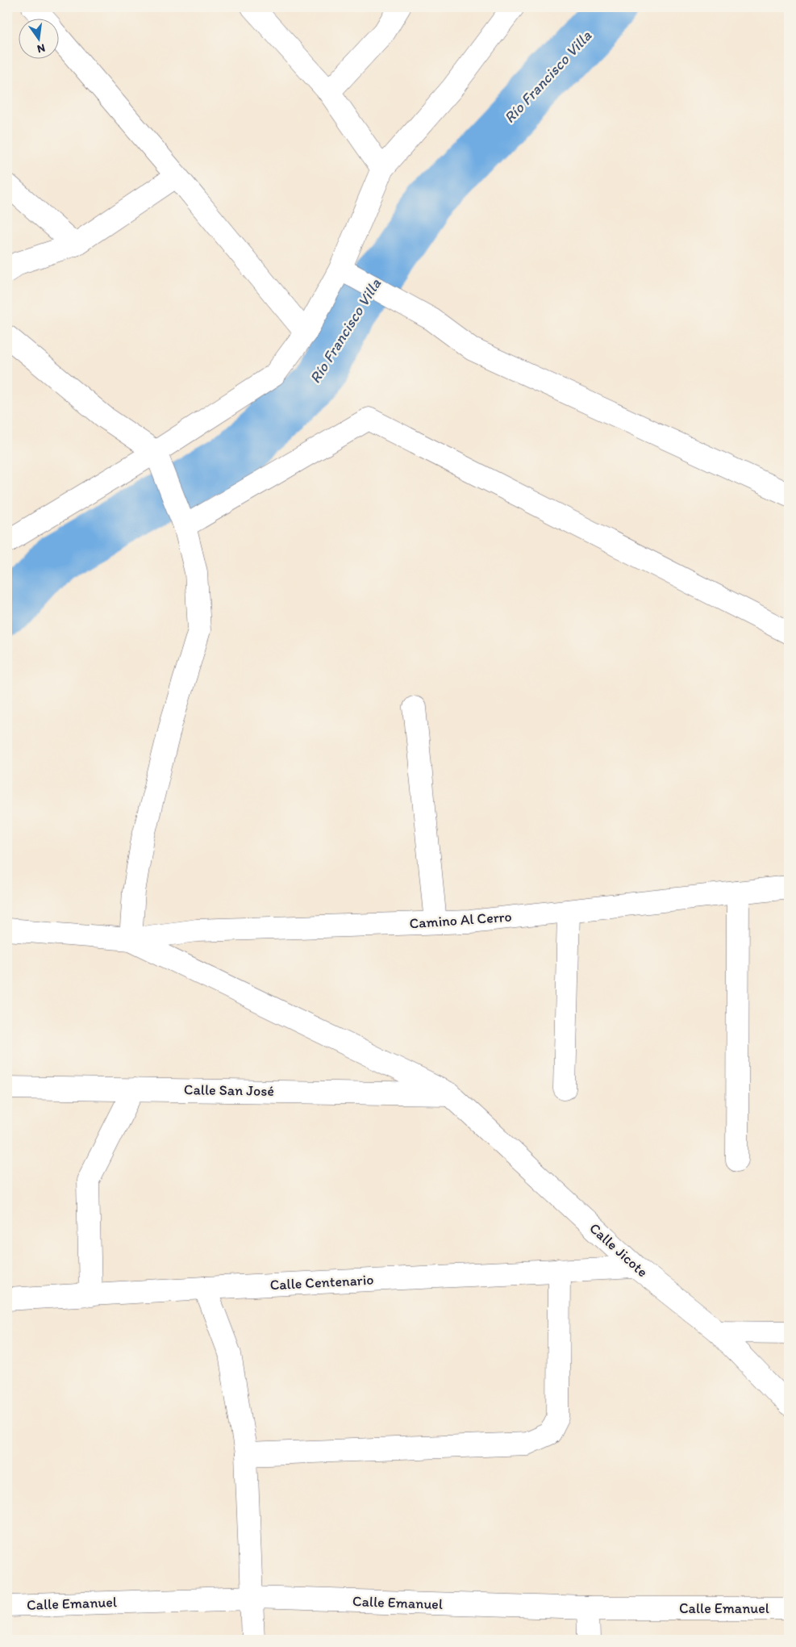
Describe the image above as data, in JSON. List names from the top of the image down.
{
  "streets": {
    "street": [
      "Camino Al Cerro",
      "Calle San José",
      "Calle Jicote",
      "Calle Centenario",
      "Calle Emanuel"
    ]
  },
  "crossings": [
    ["Camino Al Cerro", "Calle Jicote"],
    ["Calle San José", "Calle Jicote"],
    ["Calle Jicote", "Calle Centenario"]
  ],
  "water": ["Río Francisco Villa"],
  "north": "bottom"
}
